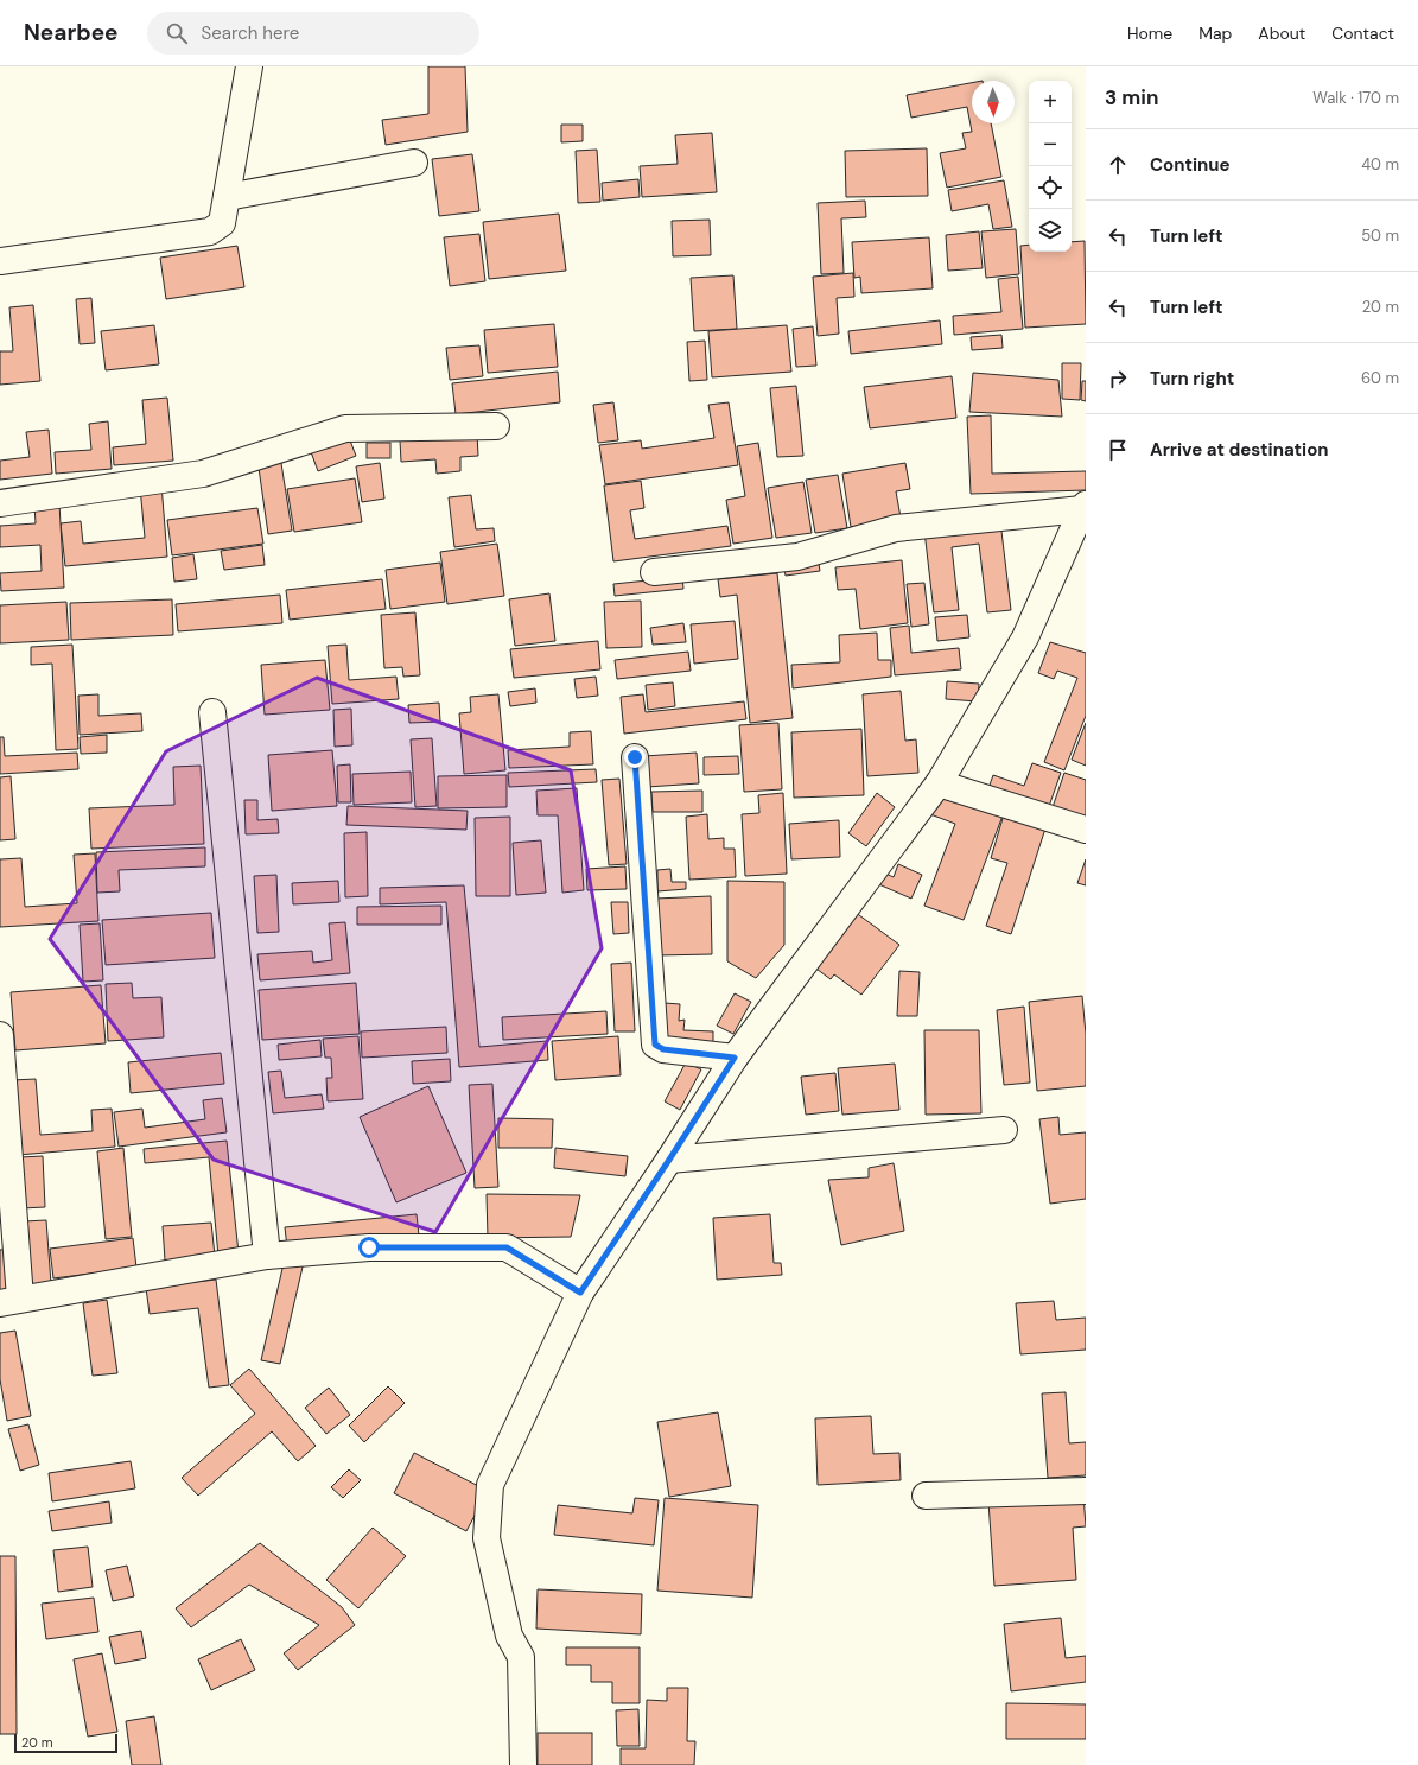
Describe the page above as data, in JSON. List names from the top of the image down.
{
  "scale_bar": "20 m",
  "north": "bottom",
  "page": {
    "header": "Nearbee",
    "search": "Search here",
    "nav": [
      "Home",
      "Map",
      "About",
      "Contact"
    ],
    "heading": ["3 min", "Walk · 170 m"],
    "map_buttons": ["+", "−"],
    "list": [
      ["Continue", "40 m"],
      ["Turn left", "50 m"],
      ["Turn left", "20 m"],
      ["Turn right", "60 m"],
      "Arrive at destination"
    ],
    "scale": "20 m"
  }
}
